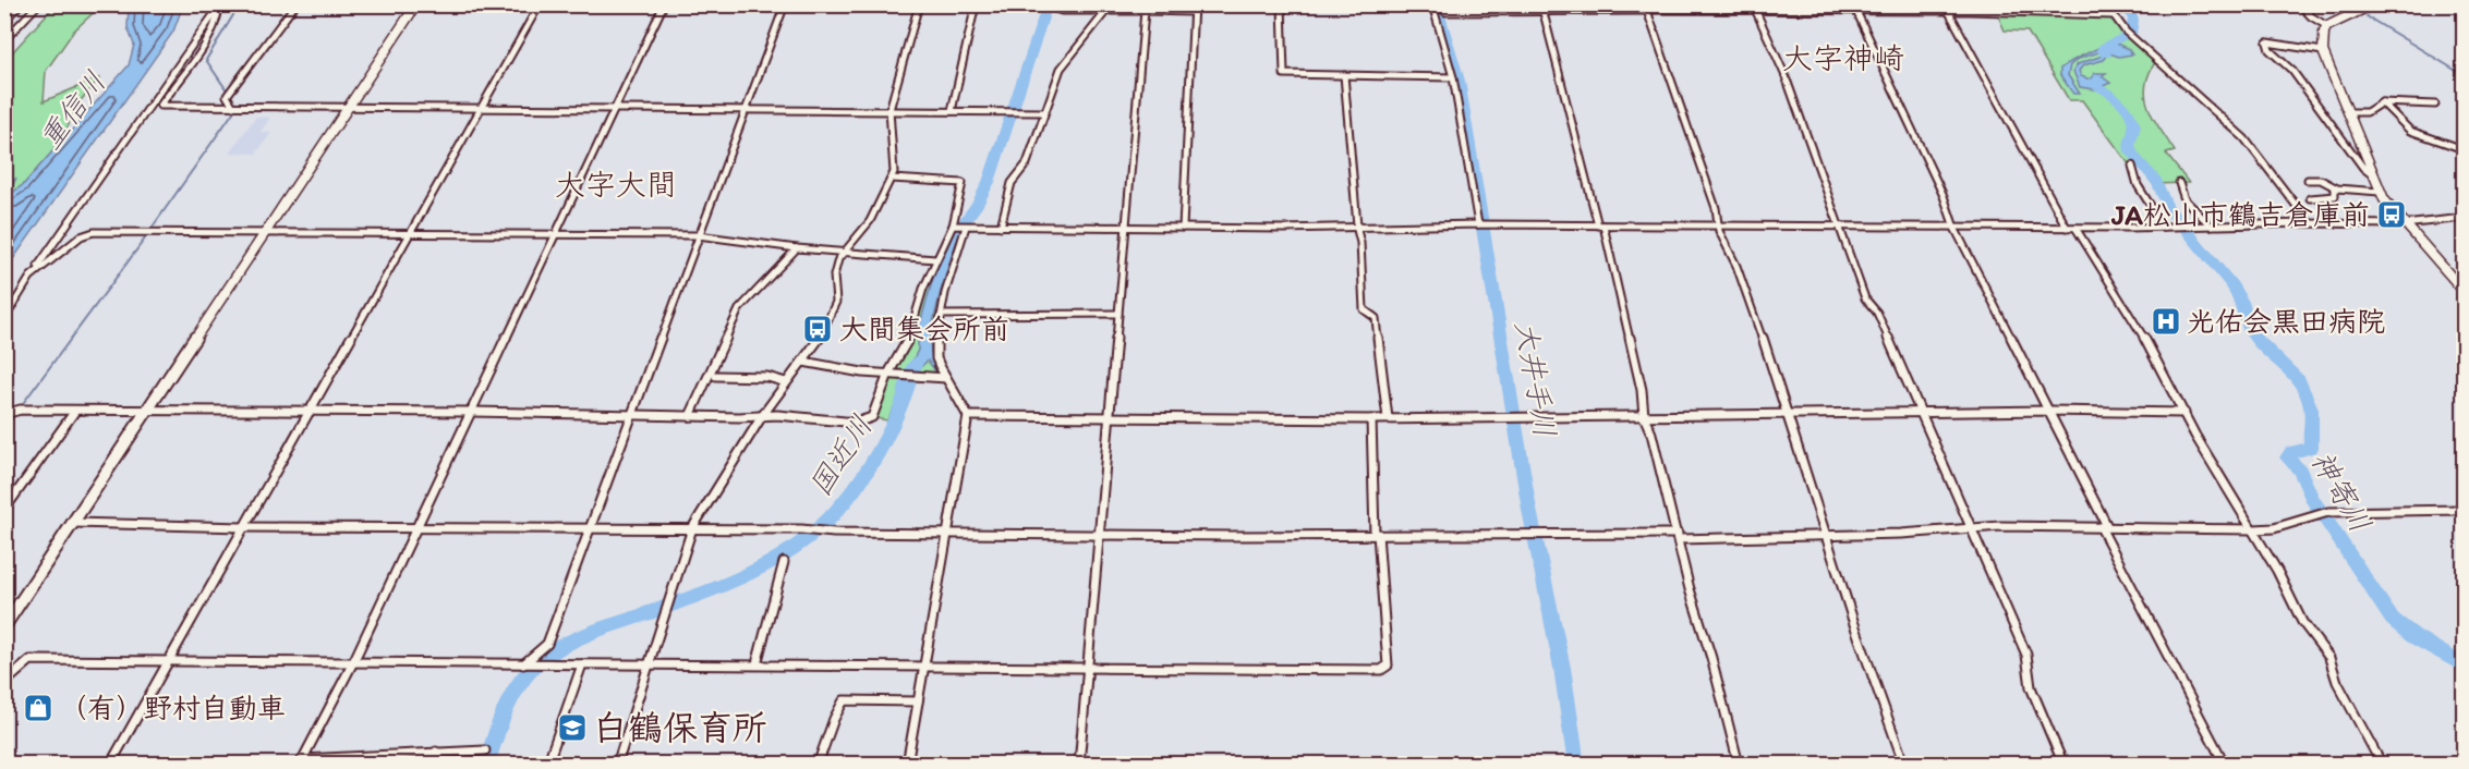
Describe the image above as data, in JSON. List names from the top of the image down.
{
  "districts": ["大字神崎", "大字大間"],
  "water": [
    "重信川",
    "大井手川",
    "国近川",
    "神寄川"
  ],
  "places": {
    "bus stop": ["JA松山市鶴吉倉庫前", "大間集会所前"],
    "hospital": ["光佑会黒田病院"],
    "shop": ["（有）野村自動車"],
    "school or university": ["白鶴保育所"]
  }
}
